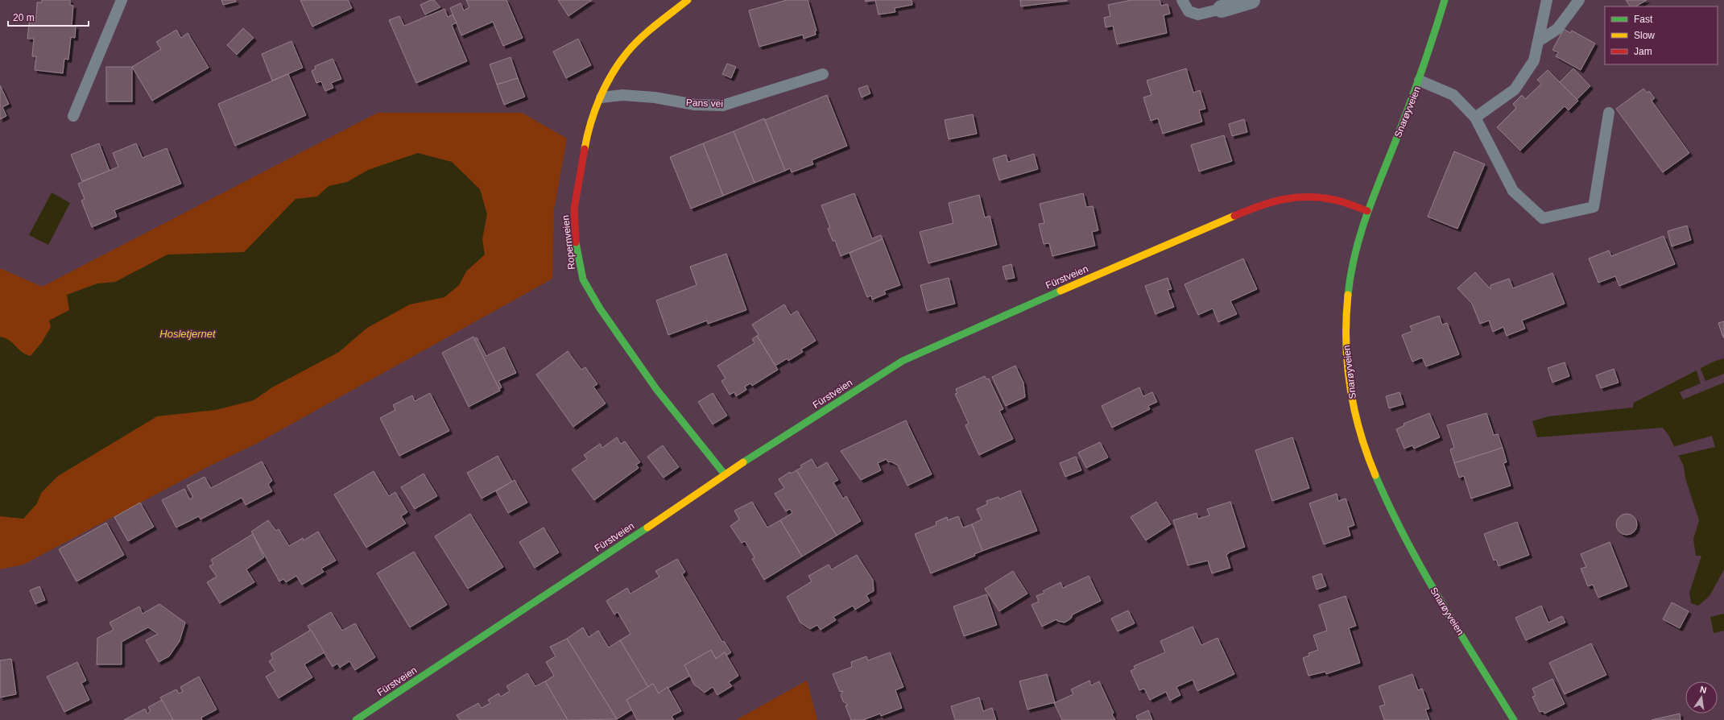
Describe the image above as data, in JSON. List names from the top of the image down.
{
  "streets": {
    "street": ["Snarøyveien", "Ropernveien", "Fürstveien"],
    "lane": ["Pans vei"]
  },
  "crossings": [
    ["Pans vei", "Ropernveien"],
    ["Snarøyveien", "Fürstveien"],
    ["Ropernveien", "Fürstveien"]
  ],
  "water": ["Hosletjernet"],
  "legend": ["Fast", "Slow", "Jam"],
  "scale_bar": "20 m",
  "north": "top"
}
